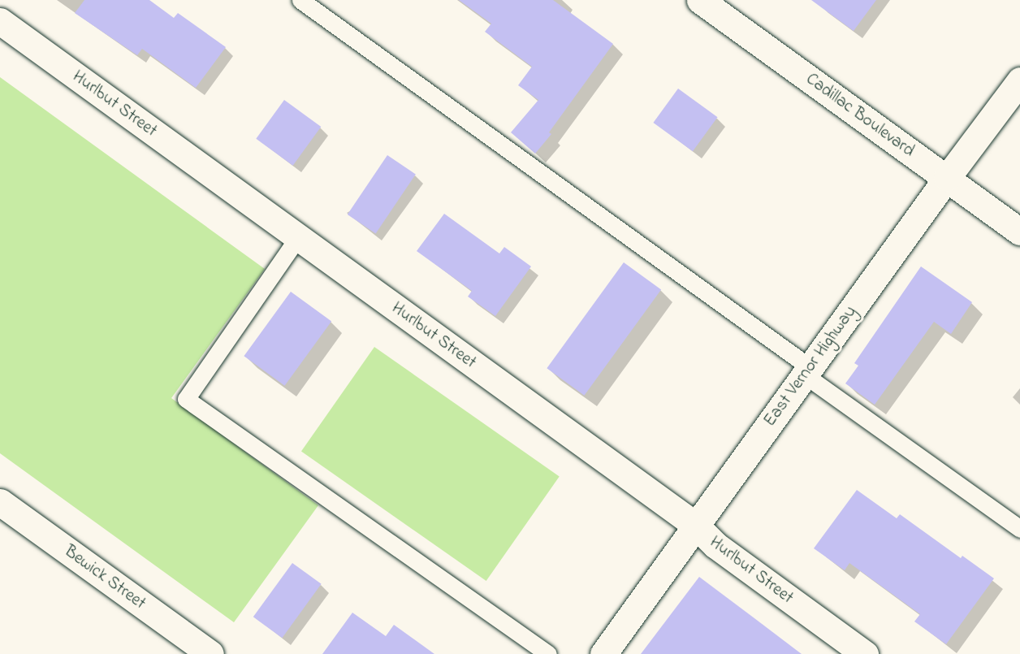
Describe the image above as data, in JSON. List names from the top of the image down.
{
  "streets": {
    "street": [
      "Hurlbut Street",
      "Cadillac Boulevard",
      "East Vernor Highway",
      "Bewick Street"
    ]
  },
  "crossings": [
    ["Hurlbut Street", "East Vernor Highway"],
    ["Cadillac Boulevard", "East Vernor Highway"]
  ]
}
